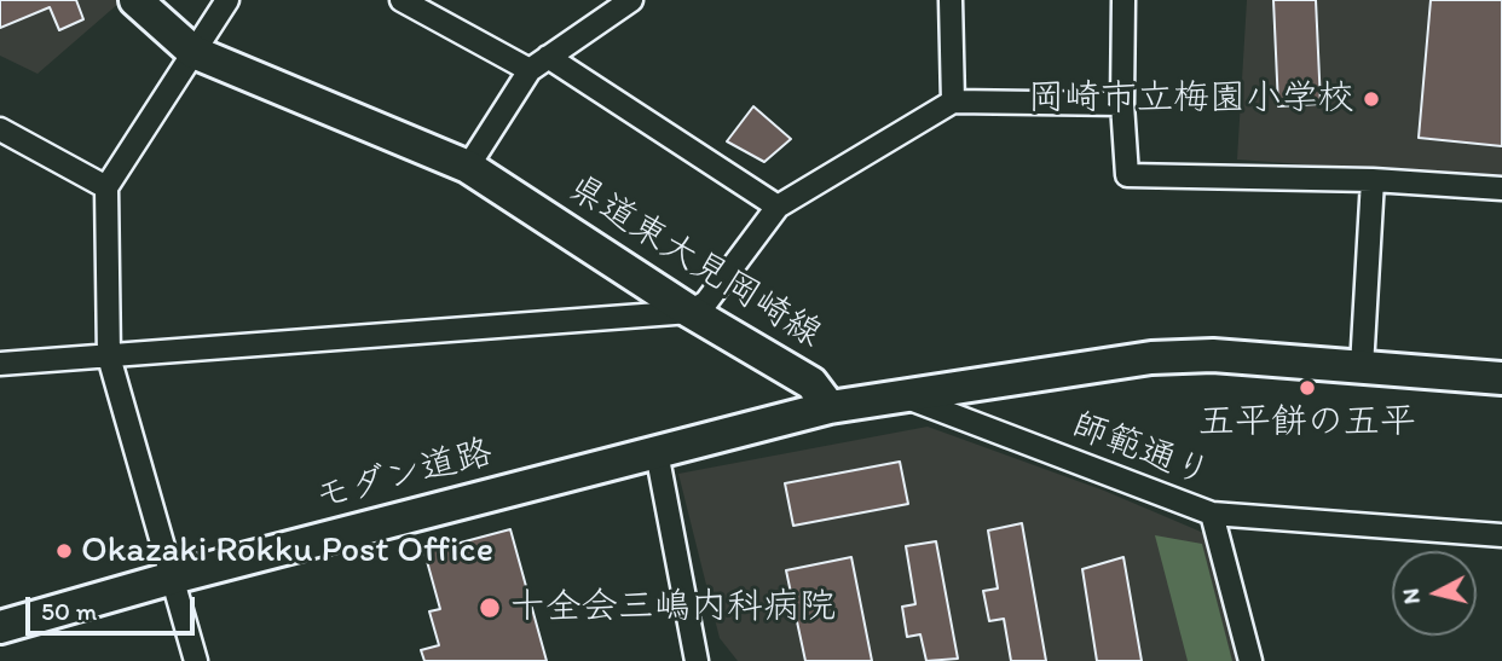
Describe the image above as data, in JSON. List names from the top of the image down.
{
  "streets": {
    "main road": ["県道東大見岡崎線", "モダン道路"],
    "street": ["師範通り"]
  },
  "crossings": [
    ["県道東大見岡崎線", "モダン道路"]
  ],
  "places": [
    "岡崎市立梅園小学校",
    "五平餅の五平",
    "Okazaki Rokku Post Office",
    "十全会三嶋内科病院"
  ],
  "scale_bar": "50 m",
  "north": "left"
}
